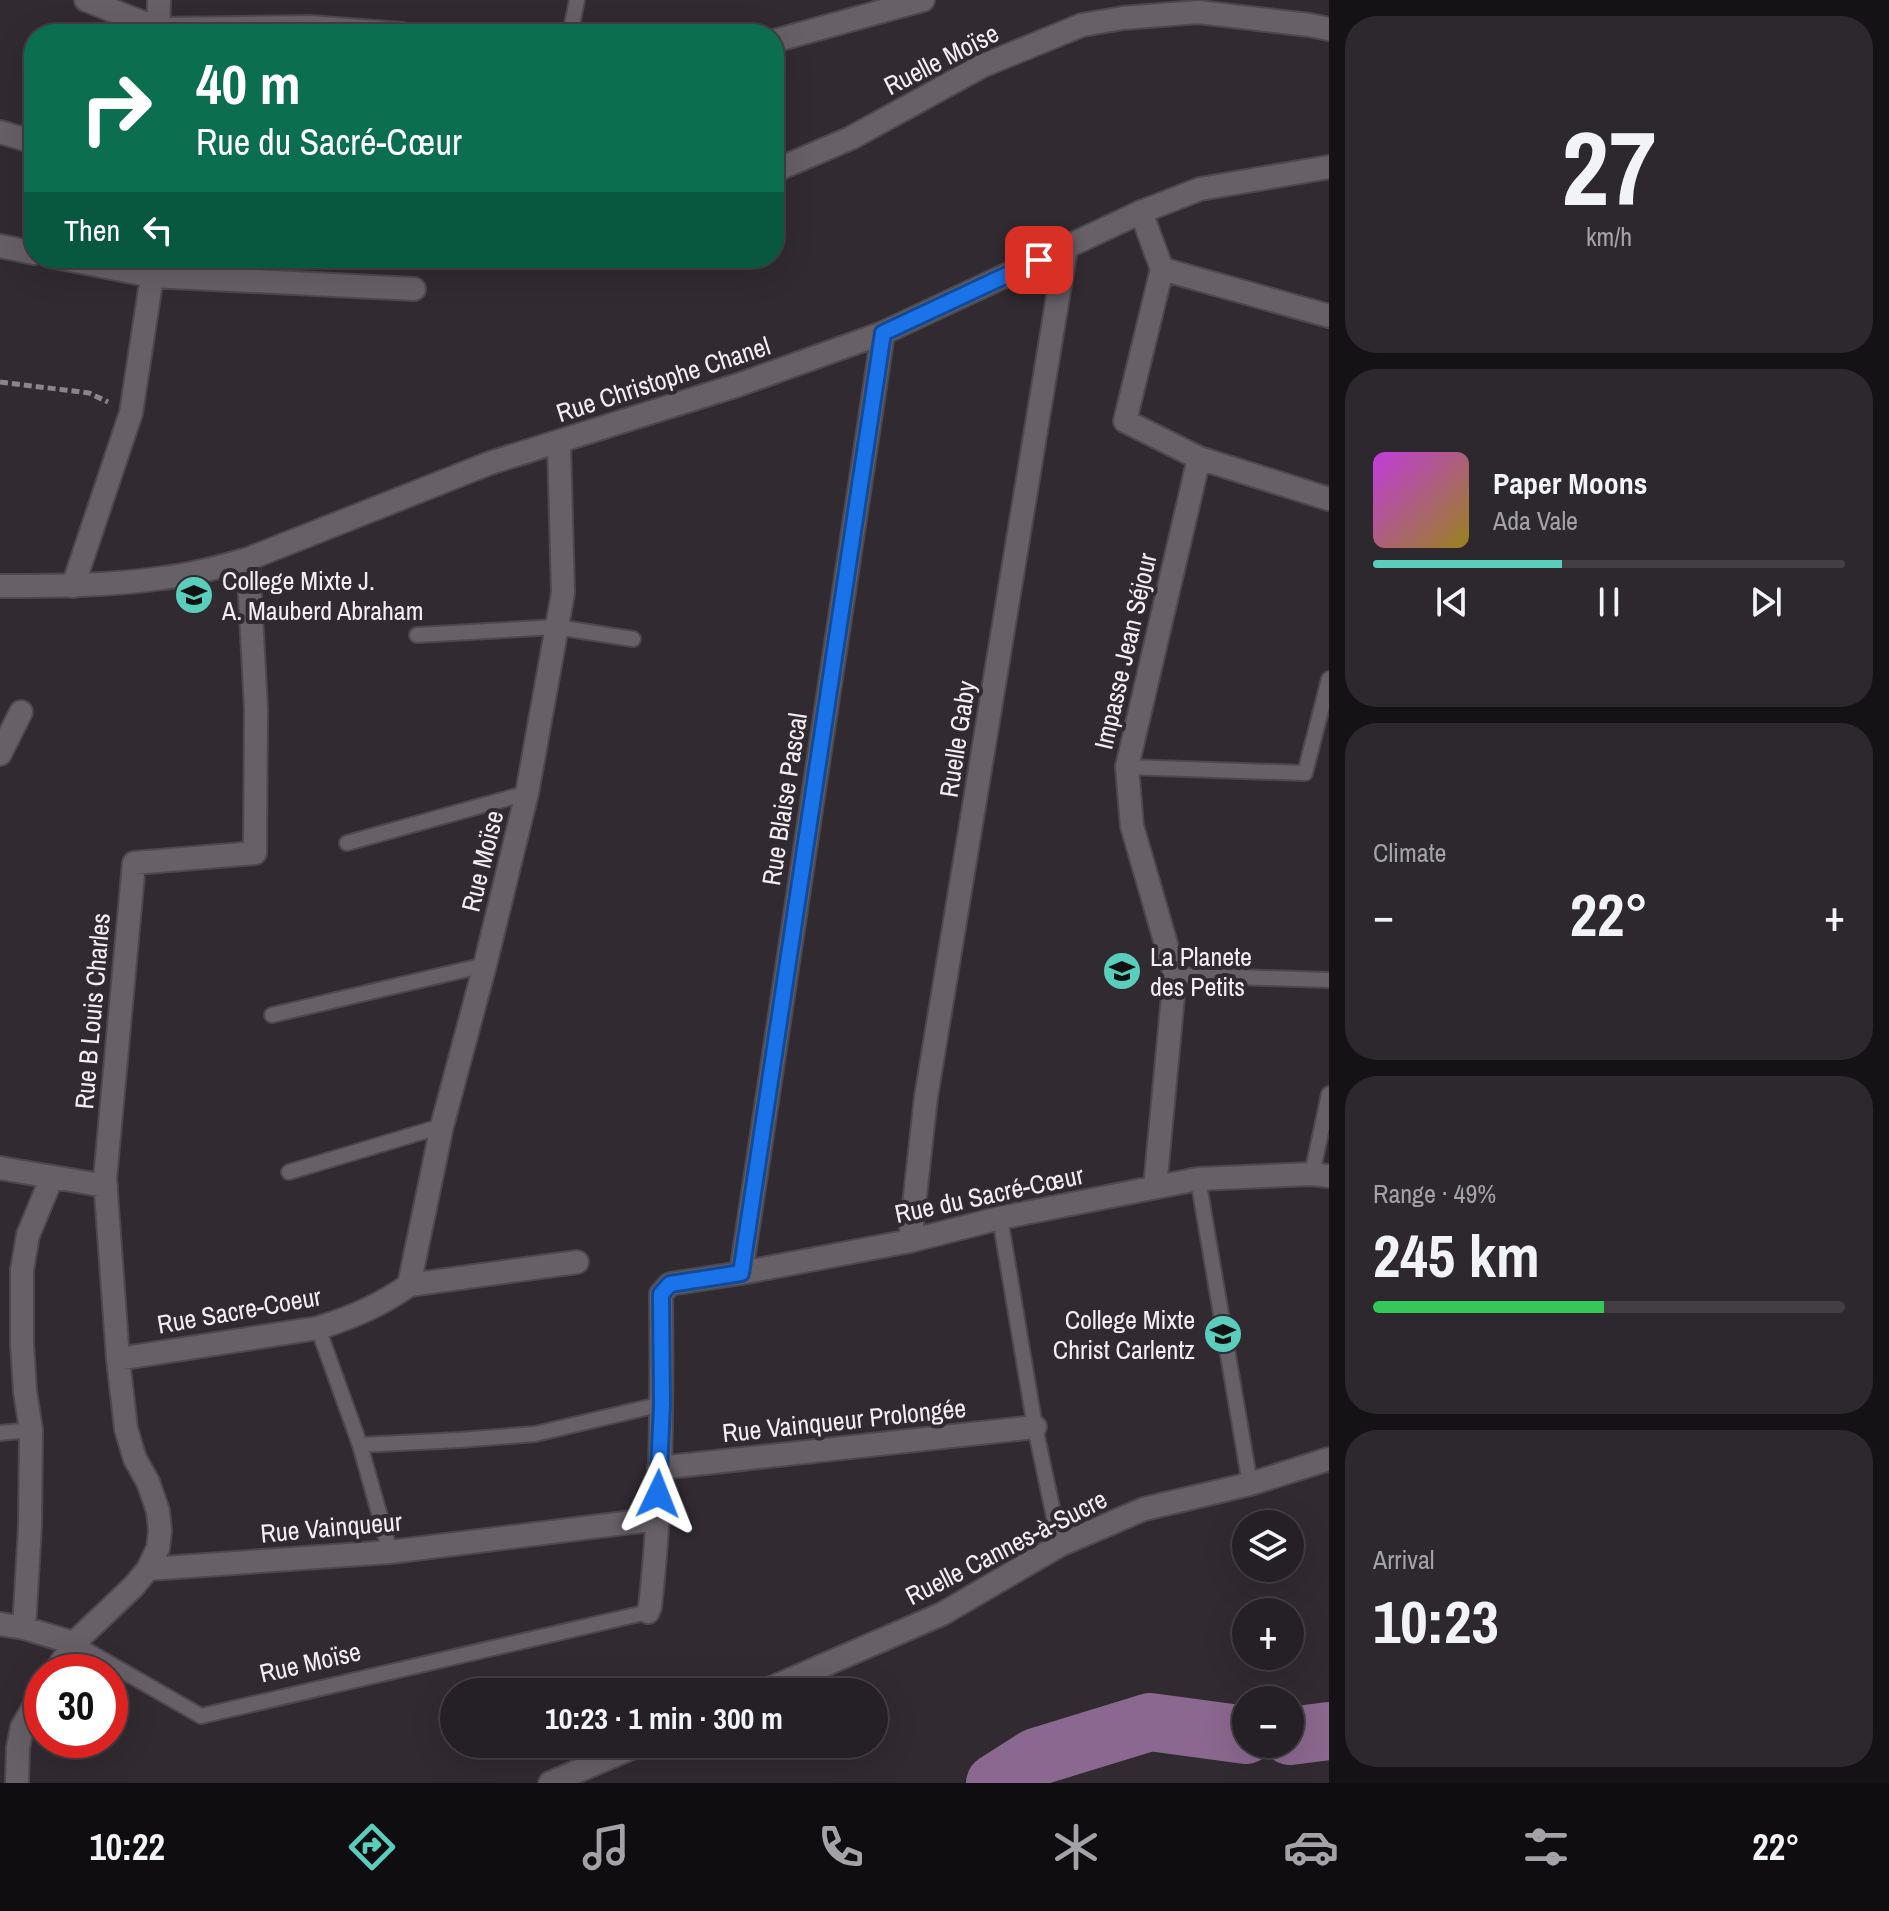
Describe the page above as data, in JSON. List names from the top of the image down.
{
  "streets": {
    "street": [
      "Ruelle Moïse",
      "Rue Christophe Chanel",
      "Impasse Jean Séjour",
      "Ruelle Gaby",
      "Rue Blaise Pascal",
      "Rue Moïse",
      "Rue B Louis Charles",
      "Rue du Sacré-Cœur",
      "Rue Sacre-Coeur",
      "Rue Vainqueur Prolongée",
      "Rue Vainqueur",
      "Ruelle Cannes-à-Sucre"
    ]
  },
  "crossings": [
    ["Rue Christophe Chanel", "Ruelle Gaby"],
    ["Rue Christophe Chanel", "Rue Blaise Pascal"],
    ["Rue Christophe Chanel", "Rue Moïse"],
    ["Rue Christophe Chanel", "Rue B Louis Charles"],
    ["Impasse Jean Séjour", "Rue du Sacré-Cœur"],
    ["Ruelle Gaby", "Rue du Sacré-Cœur"],
    ["Rue Blaise Pascal", "Rue du Sacré-Cœur"],
    ["Rue Moïse", "Rue Sacre-Coeur"],
    ["Rue B Louis Charles", "Rue Sacre-Coeur"],
    ["Rue B Louis Charles", "Rue Vainqueur"]
  ],
  "places": {
    "school or university": ["College Mixte J. A. Mauberd Abraham", "La Planete des Petits", "College Mixte Christ Carlentz"]
  },
  "page": {
    "tile": [
      ["27", "km/h"],
      "Climate",
      ["Range · 49%", "245 km"],
      ["Arrival", "10:23"]
    ],
    "turn": ["40 m", "Rue du Sacré-Cœur"],
    "then": "Then",
    "song": ["Paper Moons", "Ada Vale"],
    "heat": ["−", "22°", "+"],
    "map_buttons": ["+", "−"],
    "limit": "30",
    "trip": "10:23 · 1 min · 300 m",
    "tabs": ["10:22", "22°"]
  }
}
